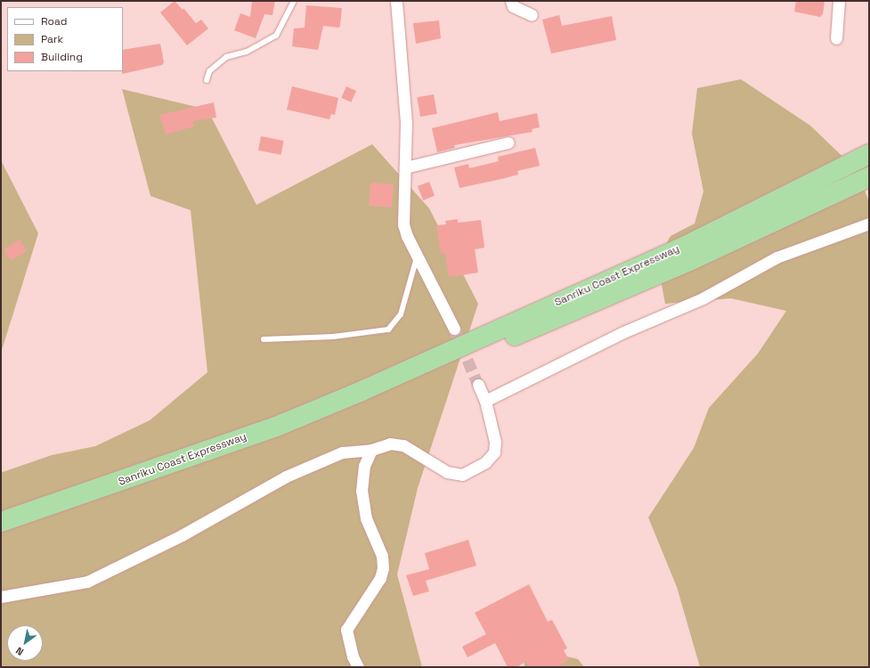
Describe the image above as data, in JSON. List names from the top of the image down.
{
  "streets": {
    "highway": ["Sanriku Coast Expressway"]
  },
  "legend": ["Road", "Park", "Building"],
  "north": "bottom left"
}
